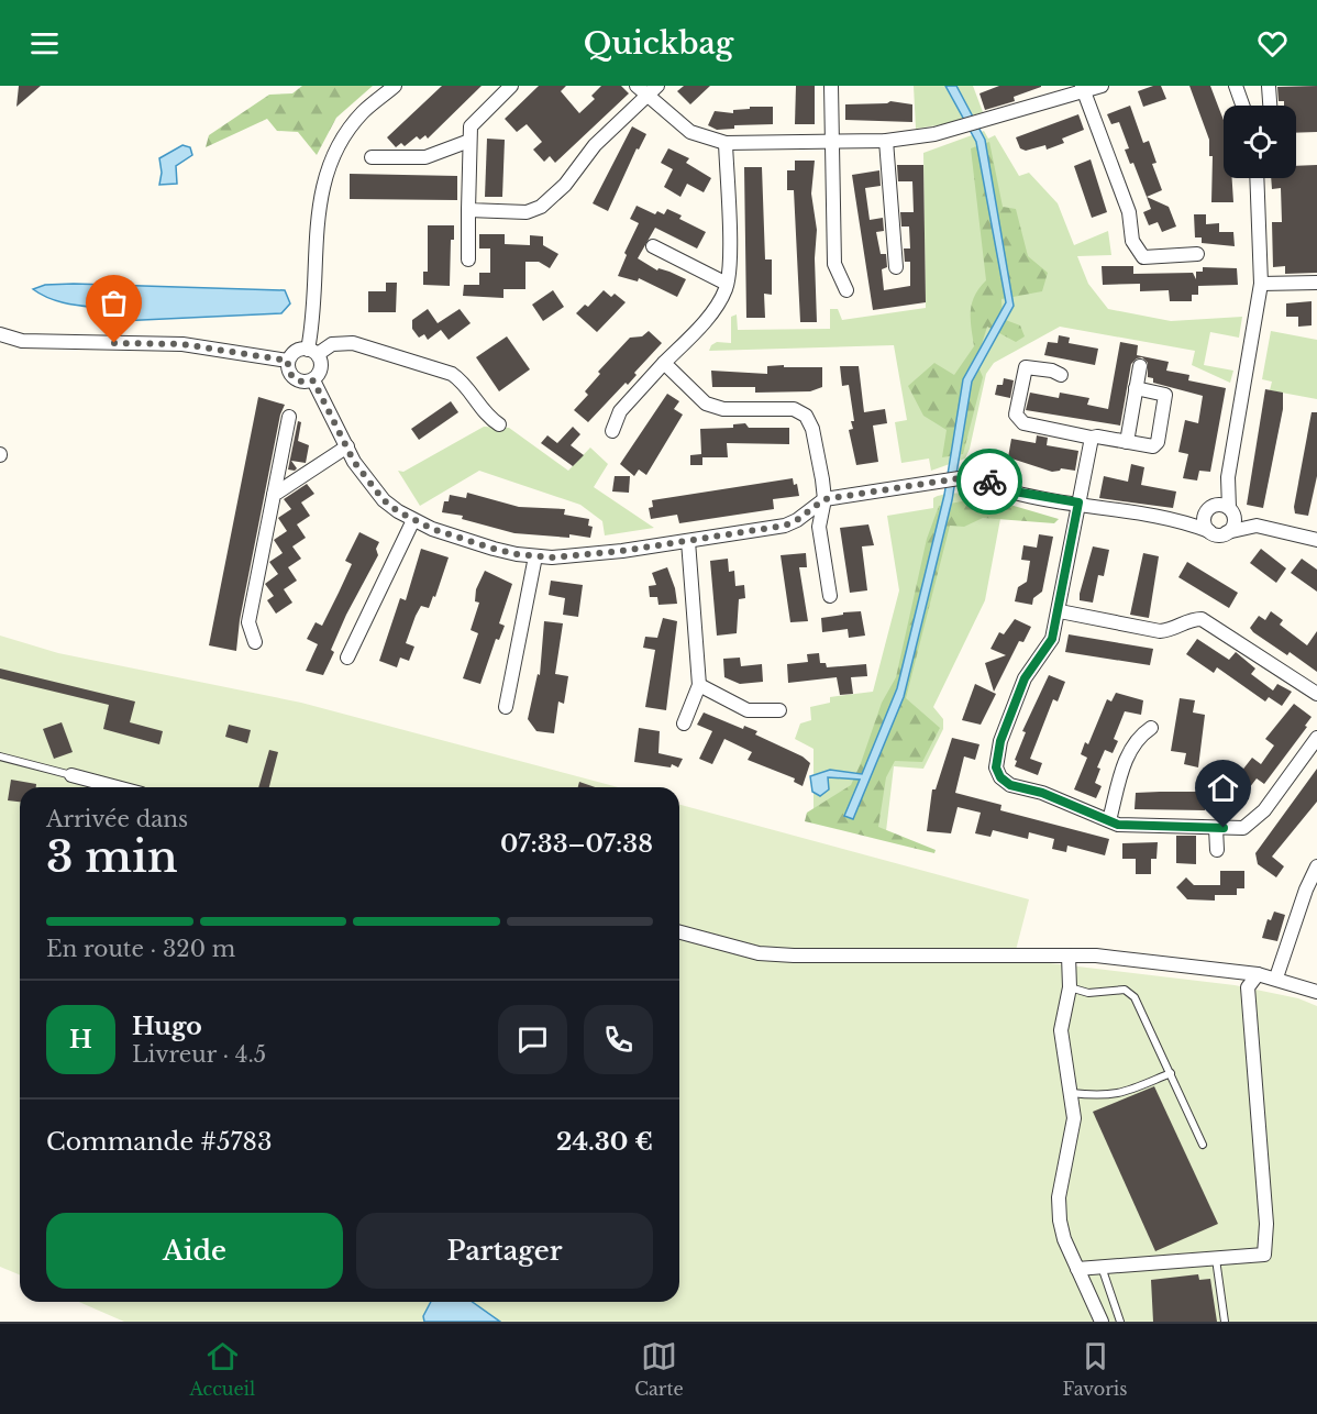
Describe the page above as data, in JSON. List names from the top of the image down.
{
  "page": {
    "header": "Quickbag",
    "heading": ["3 min", "Arrivée dans", "07:33–07:38"],
    "panel": [
      "Hugo",
      "Livreur · 4.5",
      "Commande #5783",
      "24.30 €"
    ],
    "bar": "En route · 320 m",
    "round": "H",
    "buttons": ["Aide", "Partager"],
    "tabs": ["Accueil", "Carte", "Favoris"]
  }
}
